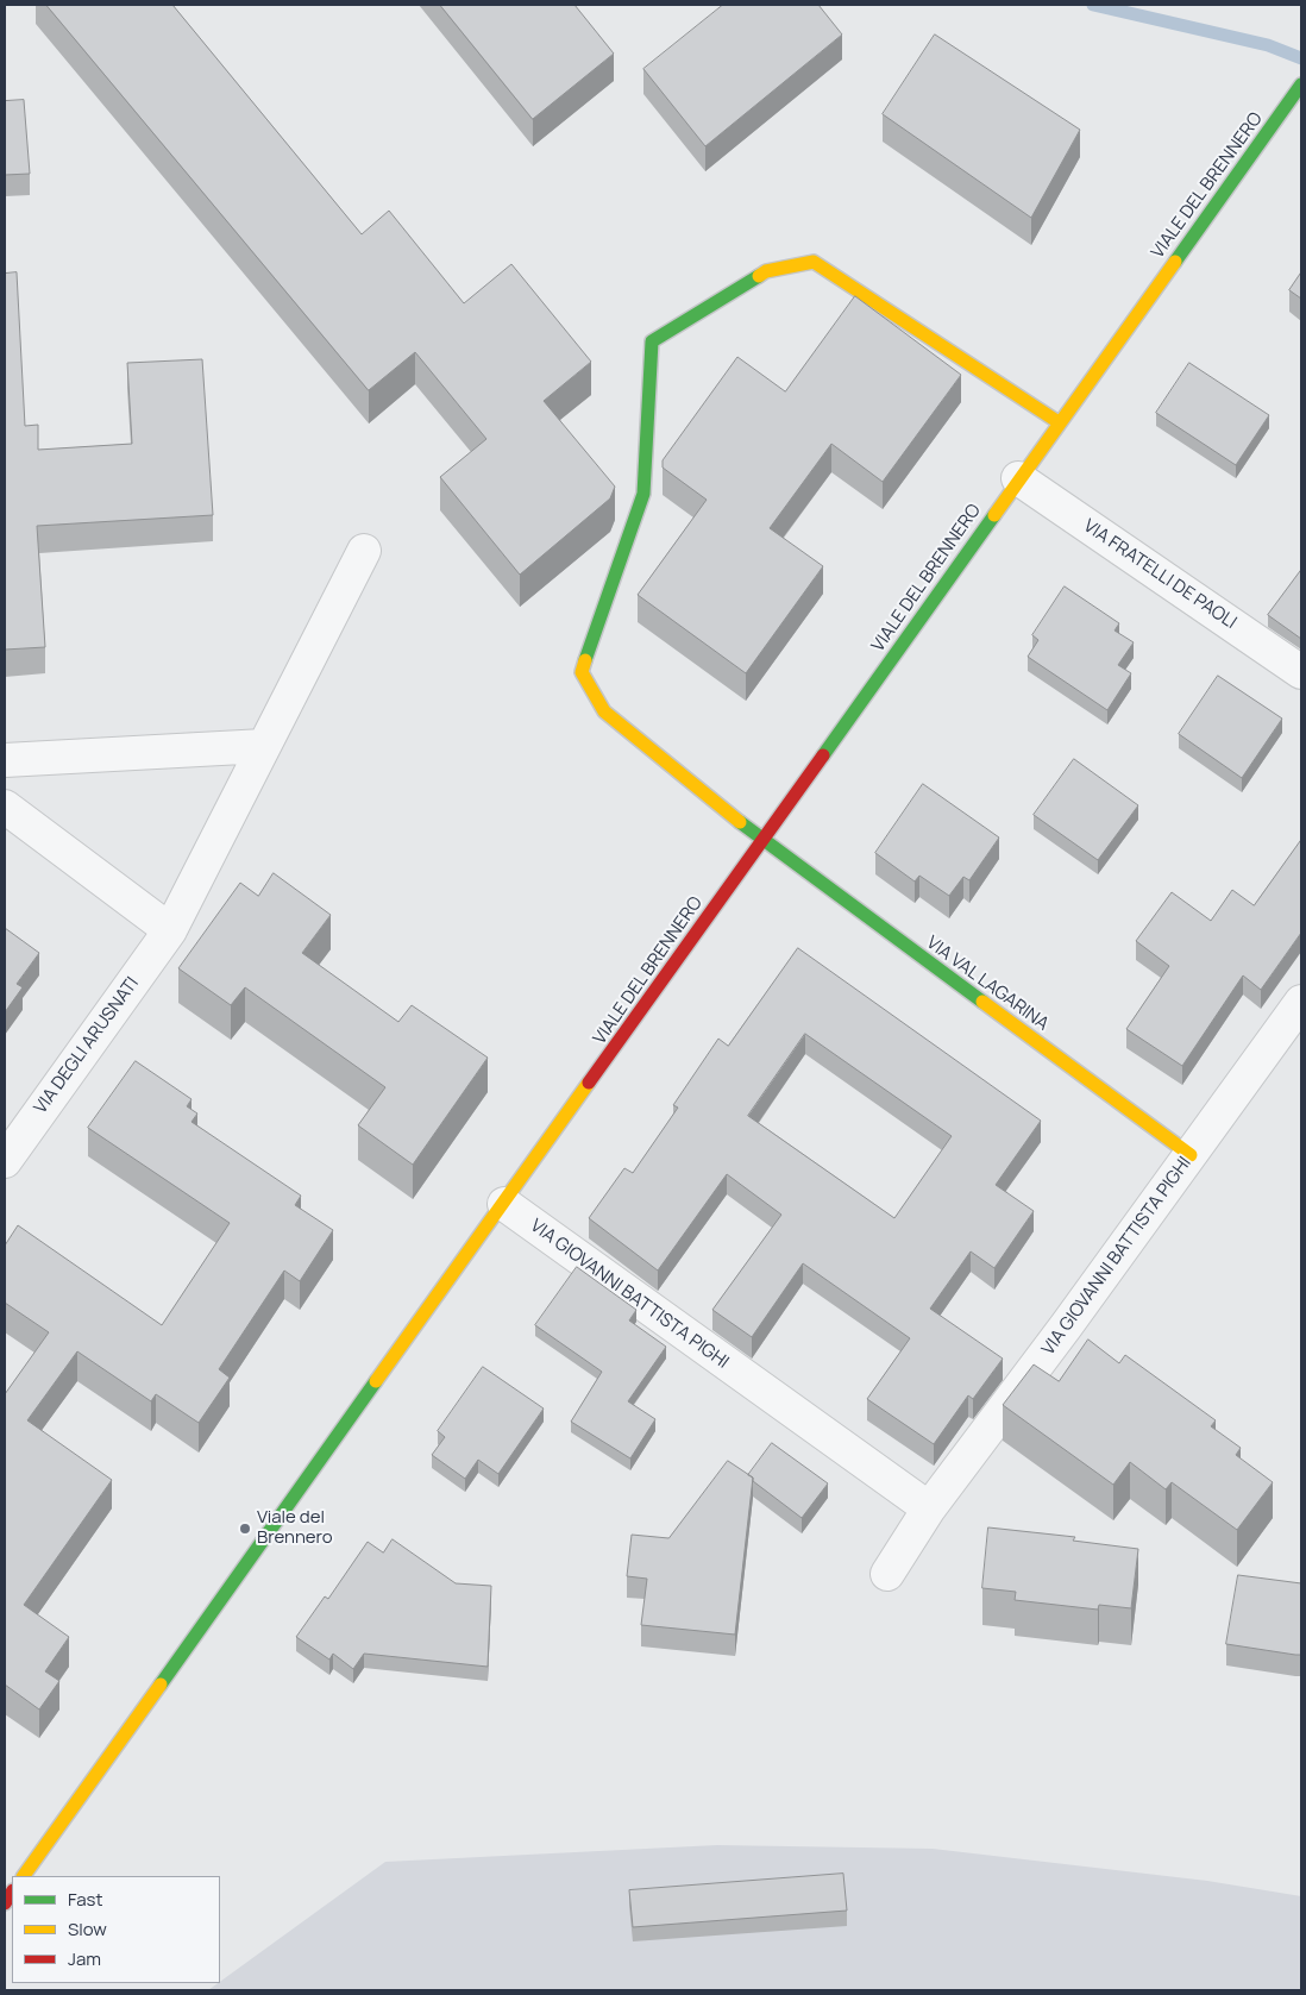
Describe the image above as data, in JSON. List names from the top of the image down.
{
  "streets": {
    "main road": ["VIALE DEL BRENNERO", "VIA VAL LAGARINA"],
    "street": ["VIA FRATELLI DE PAOLI", "VIA DEGLI ARUSNATI", "VIA GIOVANNI BATTISTA PIGHI"]
  },
  "crossings": [
    ["VIALE DEL BRENNERO", "VIA FRATELLI DE PAOLI"],
    ["VIALE DEL BRENNERO", "VIA VAL LAGARINA"],
    ["VIALE DEL BRENNERO", "VIA GIOVANNI BATTISTA PIGHI"],
    ["VIA VAL LAGARINA", "VIA GIOVANNI BATTISTA PIGHI"]
  ],
  "places": ["Viale del Brennero"],
  "legend": ["Fast", "Slow", "Jam"]
}
